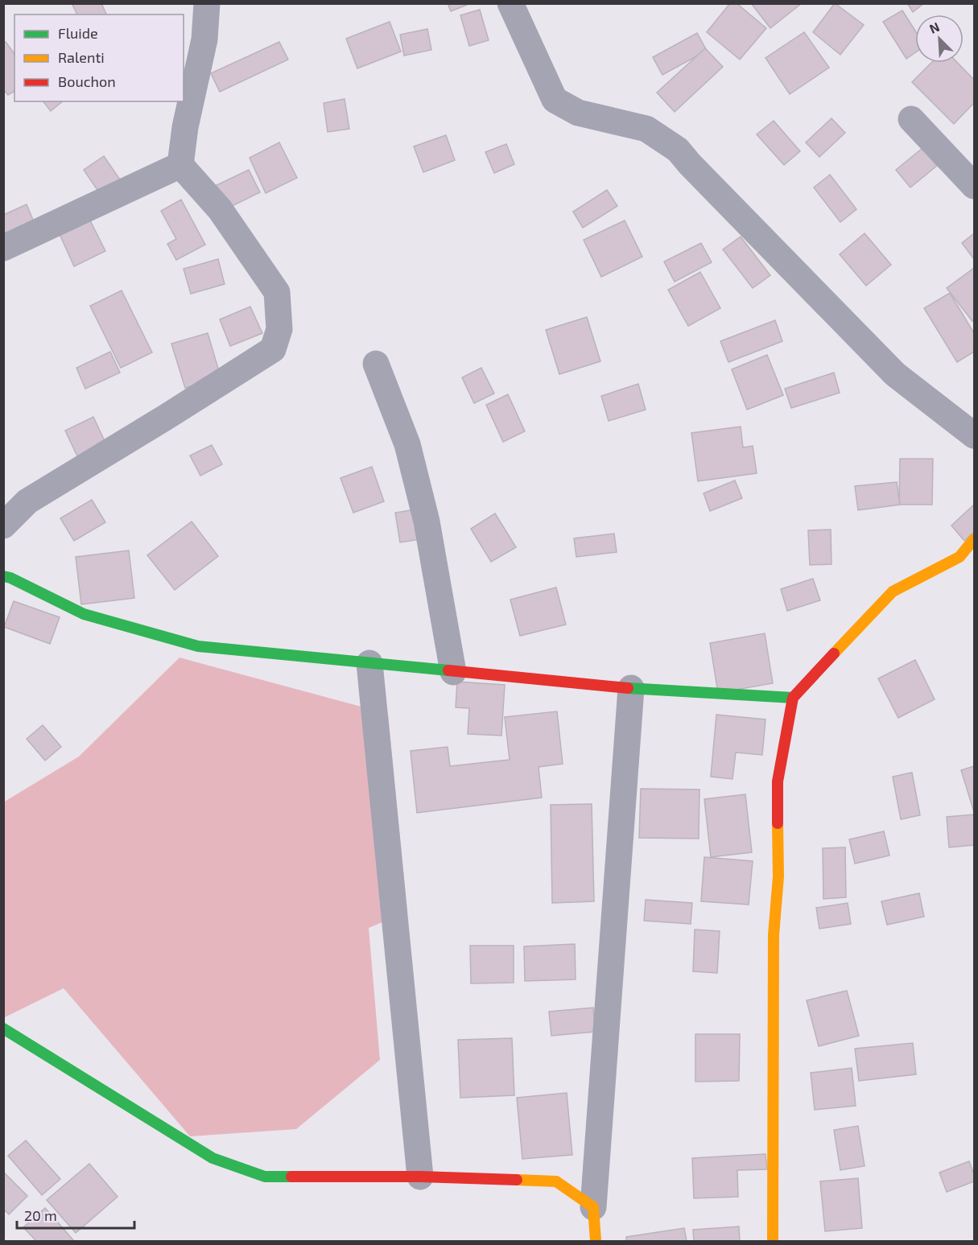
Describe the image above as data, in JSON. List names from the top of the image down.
{
  "legend": ["Fluide", "Ralenti", "Bouchon"],
  "scale_bar": "20 m",
  "north": "top left"
}
